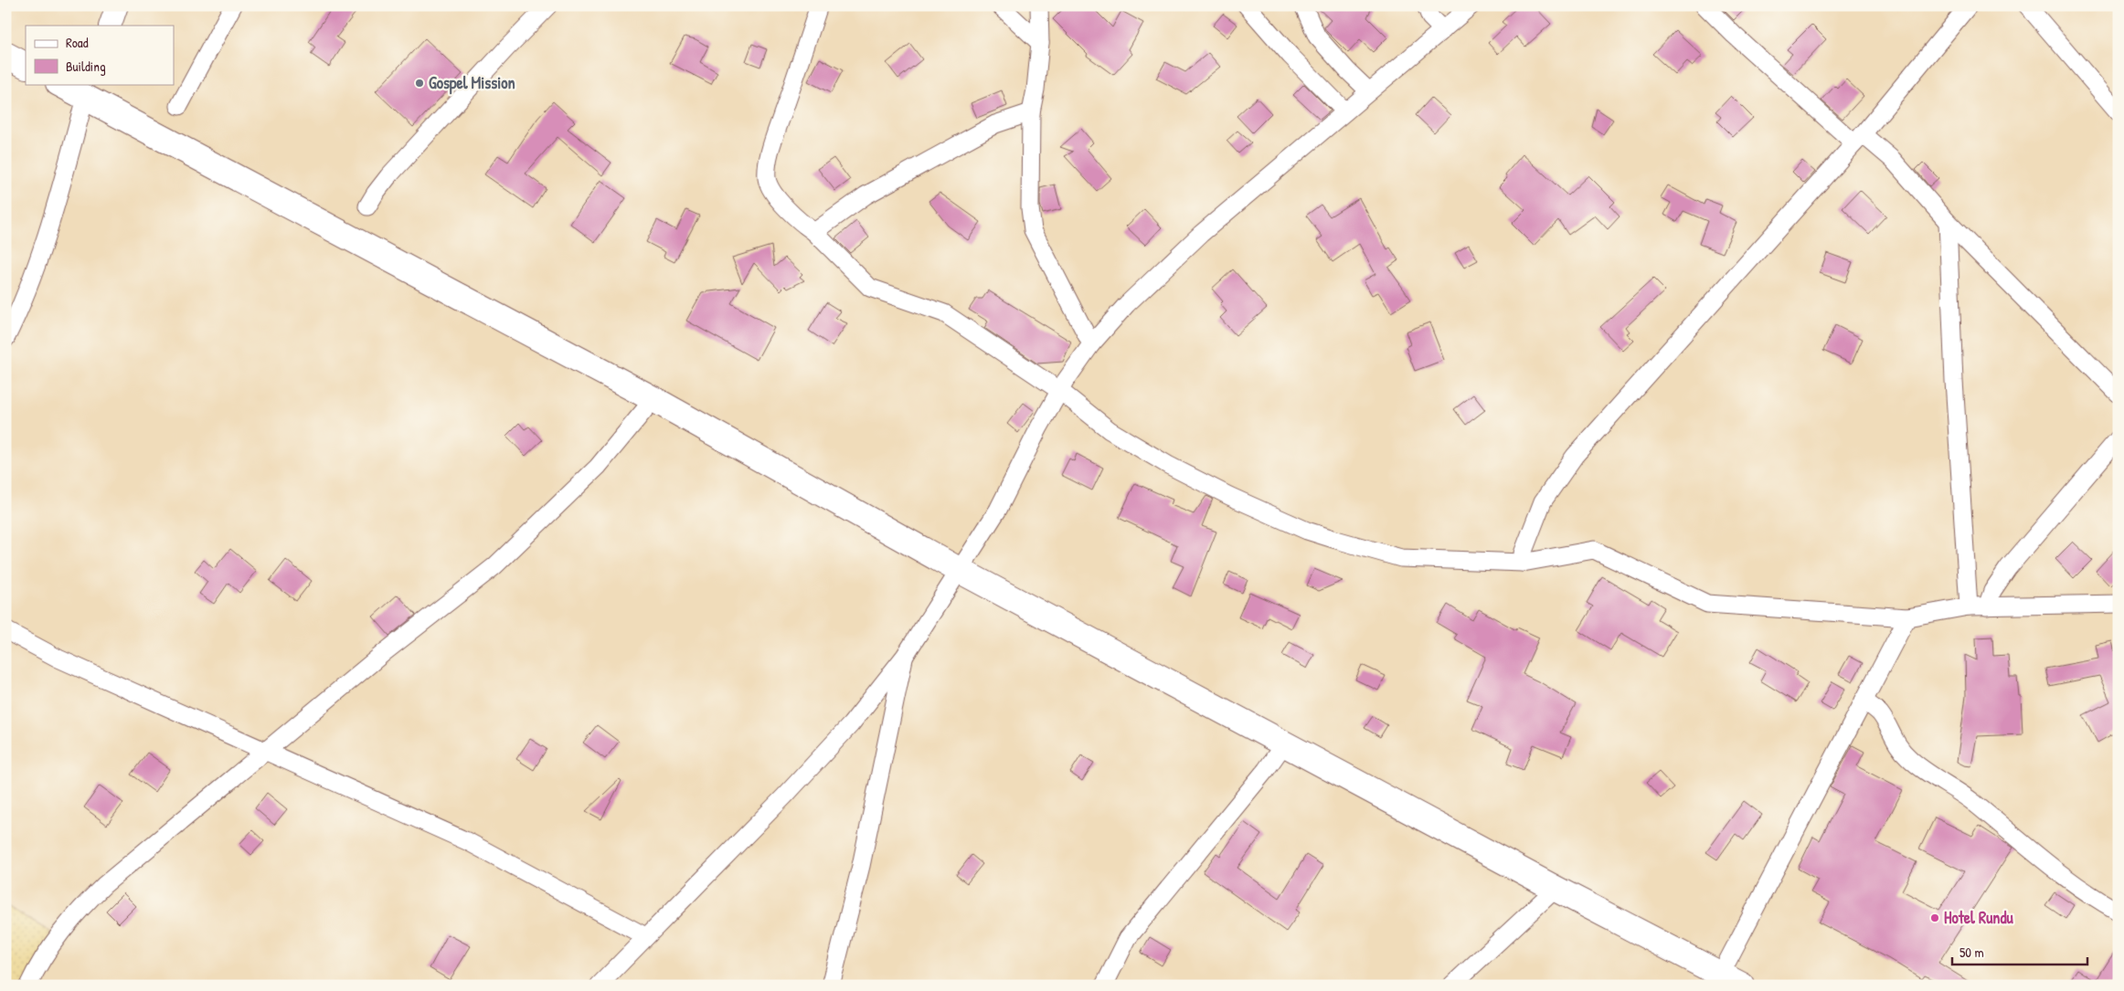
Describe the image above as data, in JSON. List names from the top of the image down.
{
  "places": ["Gospel Mission", "Hotel Rundu"],
  "legend": ["Road", "Building"],
  "scale_bar": "50 m"
}
